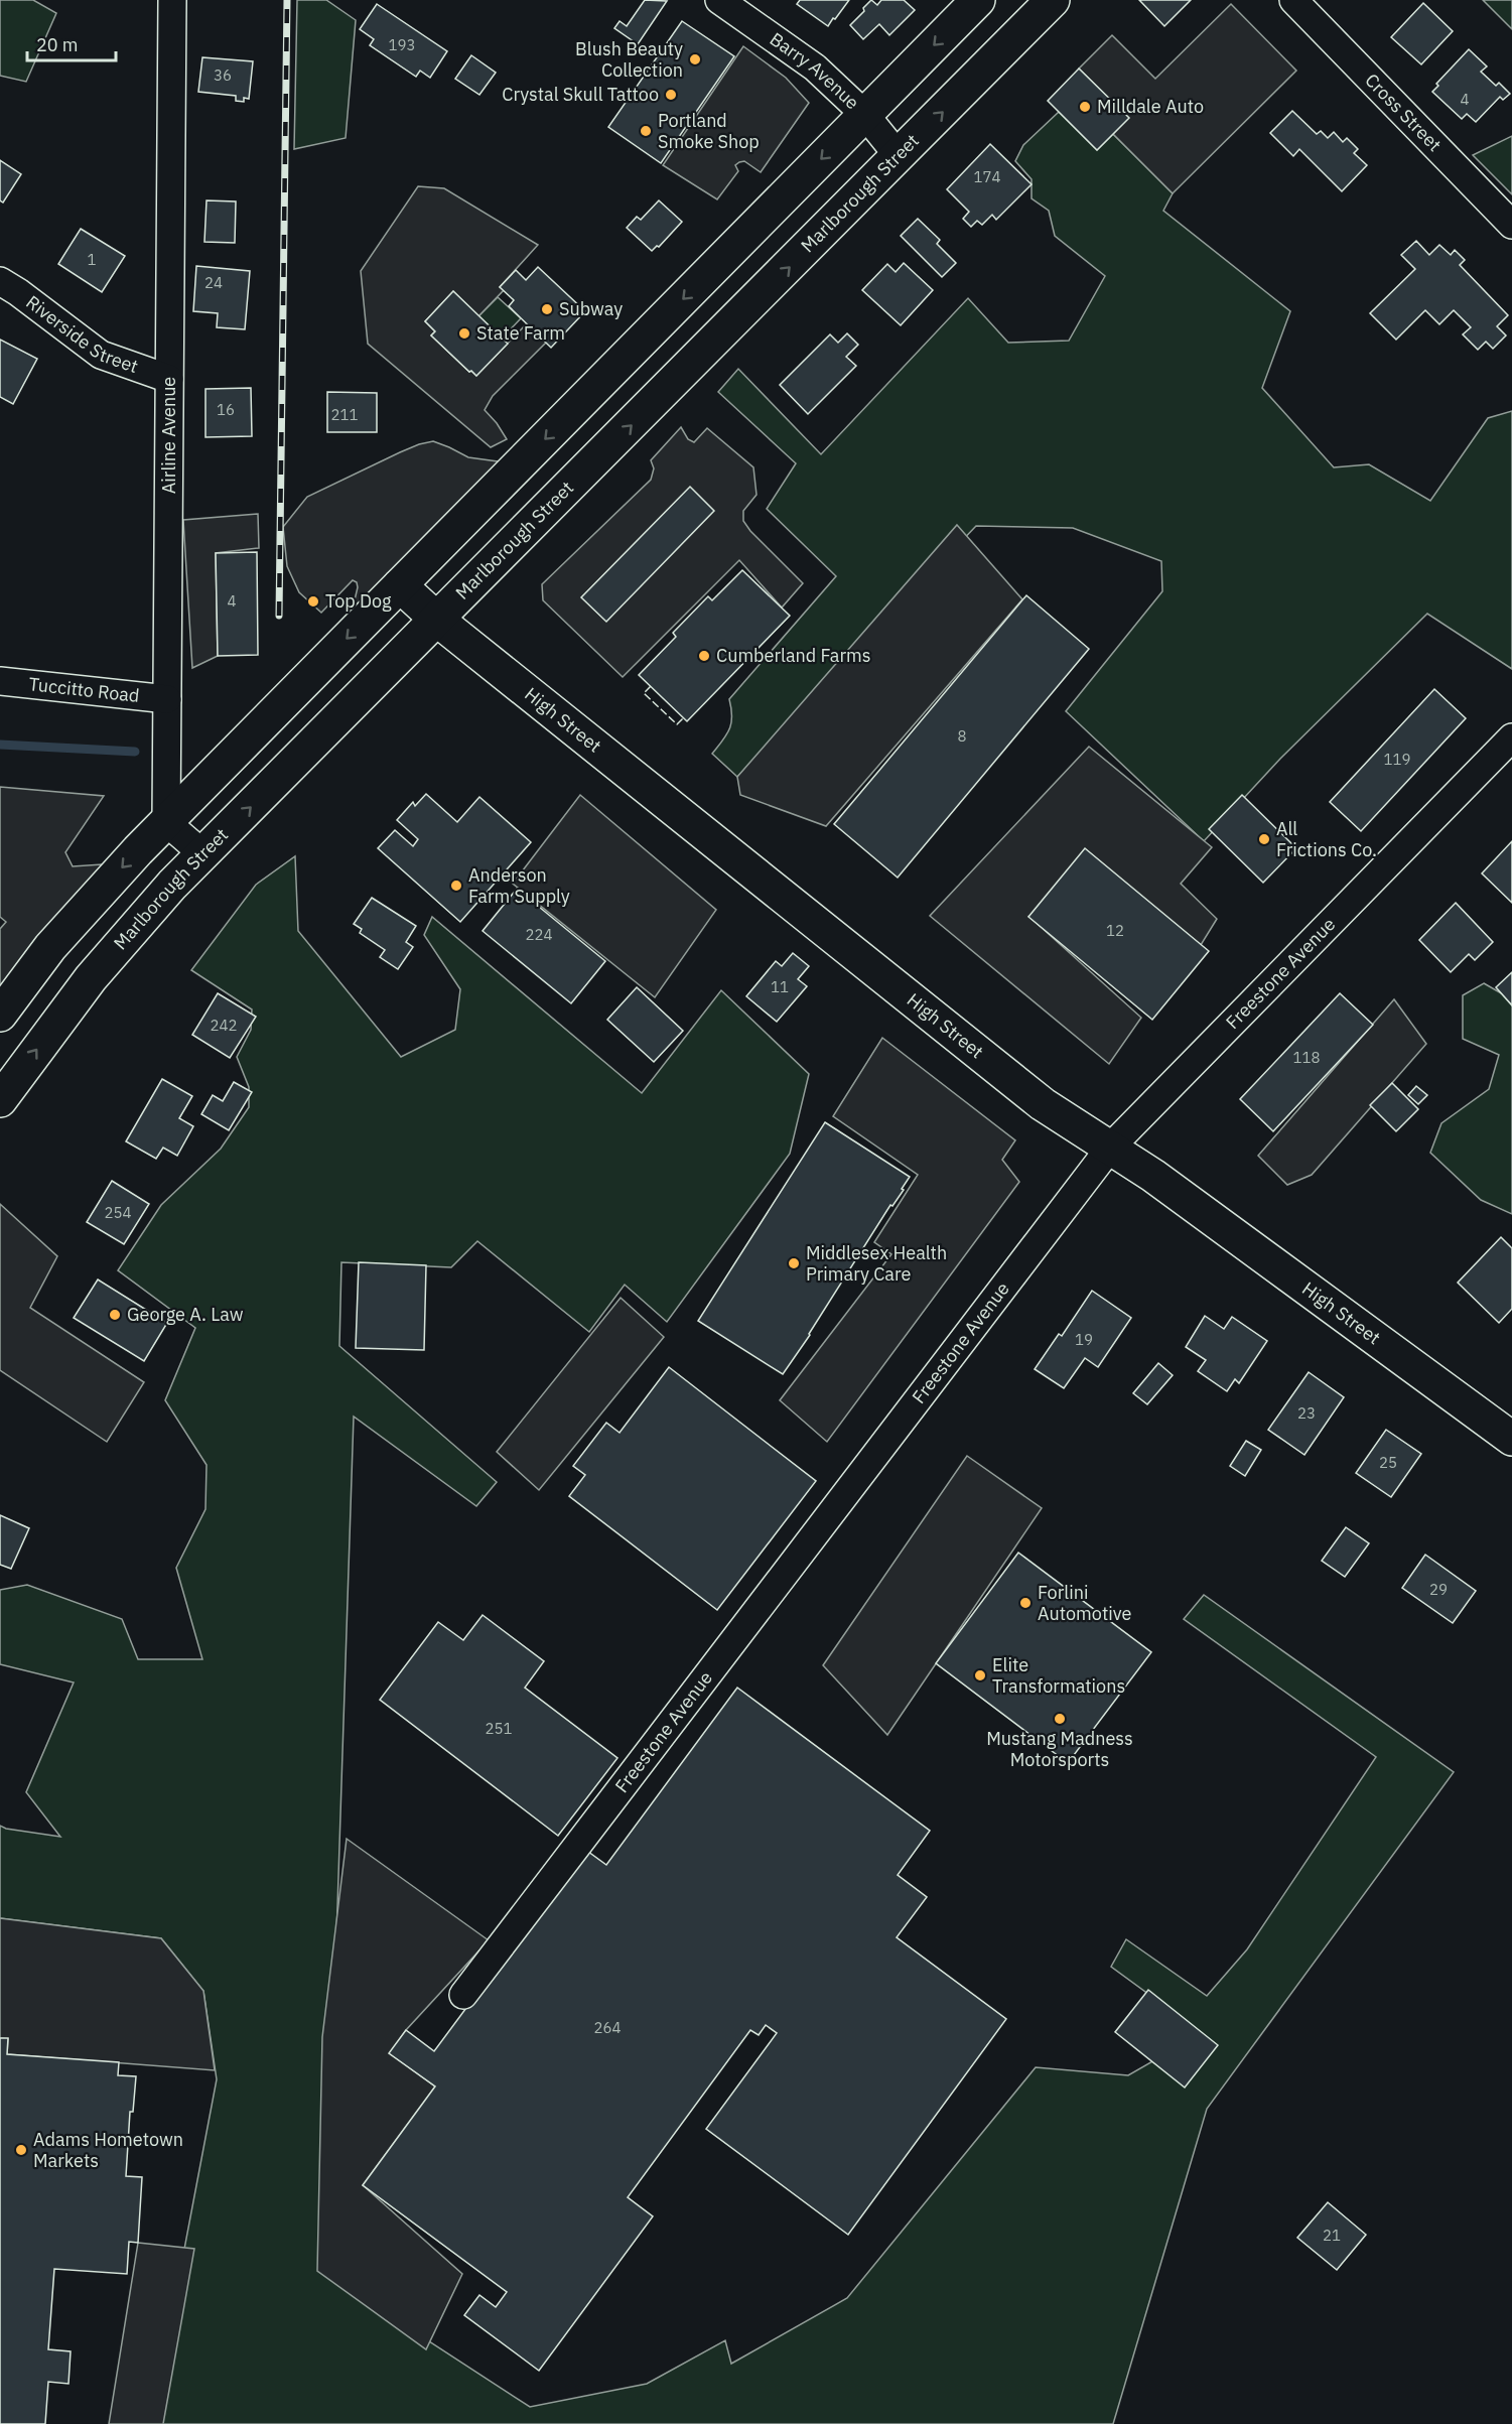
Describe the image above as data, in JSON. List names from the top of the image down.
{
  "streets": {
    "main road": ["Marlborough Street", "High Street"],
    "street": [
      "Barry Avenue",
      "Cross Street",
      "Riverside Street",
      "Airline Avenue",
      "Tuccitto Road",
      "Freestone Avenue"
    ]
  },
  "crossings": [
    ["Barry Avenue", "Marlborough Street"],
    ["Marlborough Street", "High Street"],
    ["Riverside Street", "Airline Avenue"],
    ["Airline Avenue", "Tuccitto Road"],
    ["High Street", "Freestone Avenue"]
  ],
  "places": [
    "Blush Beauty Collection",
    "Crystal Skull Tattoo",
    "Milldale Auto",
    "Portland Smoke Shop",
    "Subway",
    "State Farm",
    "Top Dog",
    "Cumberland Farms",
    "All Frictions Co.",
    "Anderson Farm Supply",
    "Middlesex Health Primary Care",
    "George A. Law",
    "Forlini Automotive",
    "Elite Transformations",
    "Mustang Madness Motorsports",
    "Adams Hometown Markets"
  ],
  "house_numbers": [
    "193",
    "36",
    "4",
    "174",
    "1",
    "24",
    "16",
    "211",
    "4",
    "8",
    "119",
    "12",
    "224",
    "11",
    "242",
    "118",
    "254",
    "19",
    "23",
    "25",
    "29",
    "251",
    "264",
    "21"
  ],
  "scale_bar": "20 m"
}
